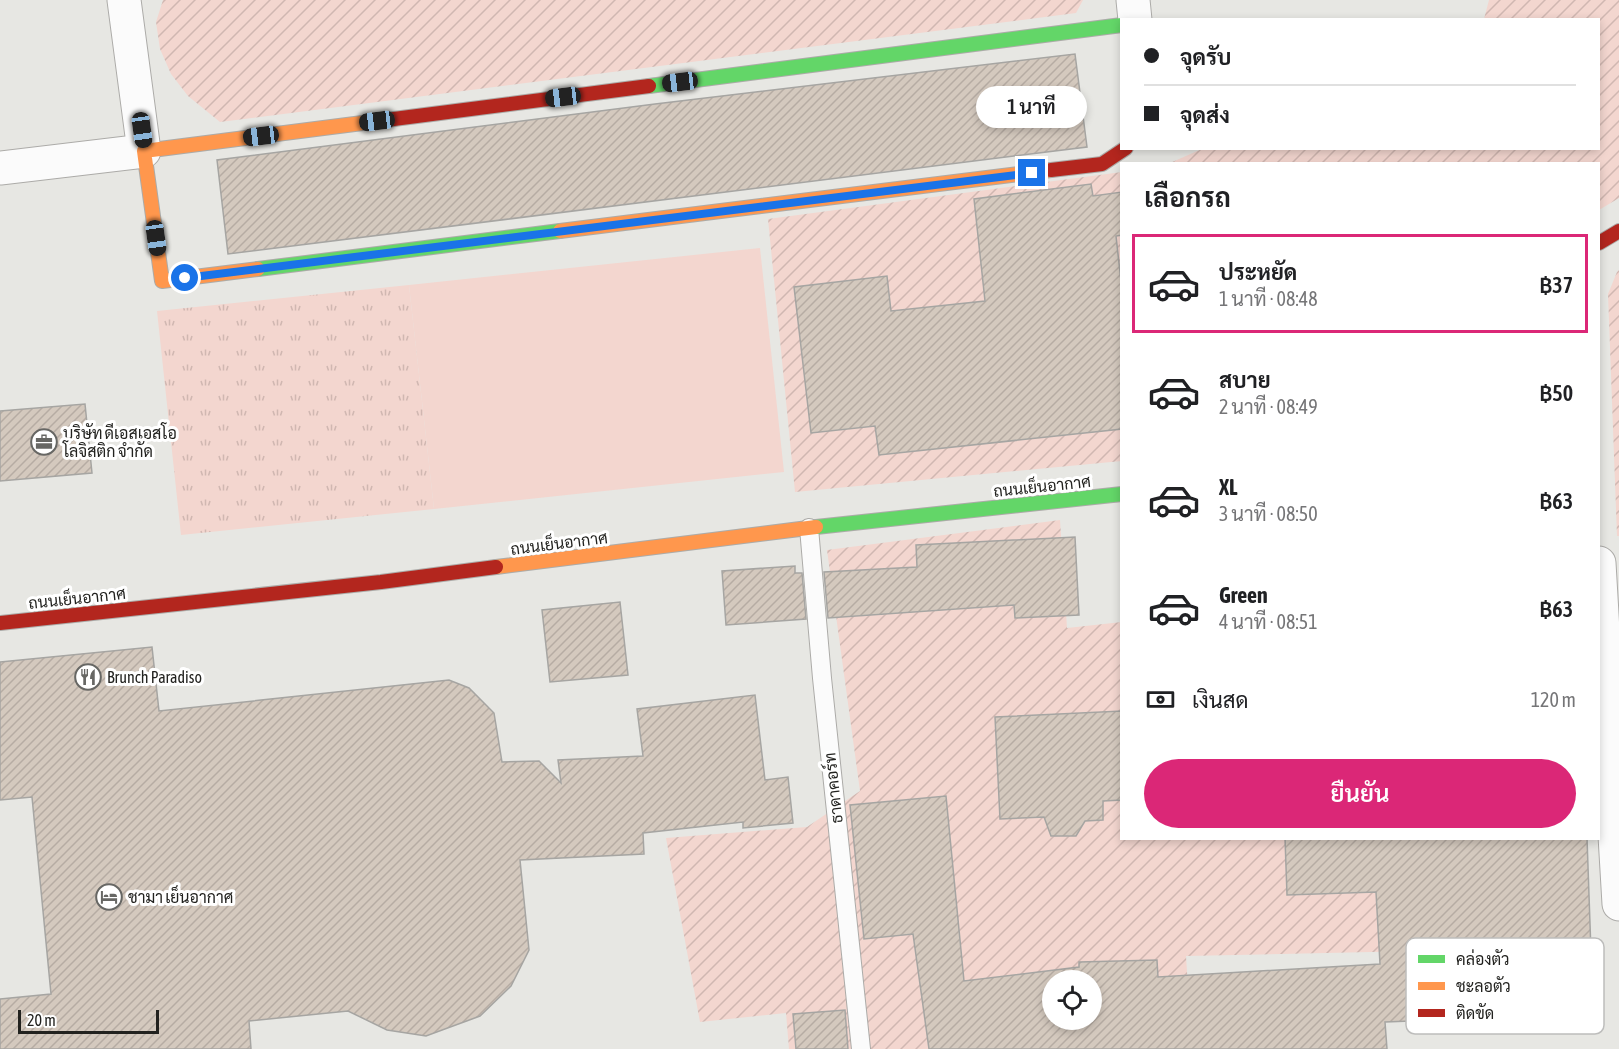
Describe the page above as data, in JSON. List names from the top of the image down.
{
  "streets": {
    "street": ["ถนนเย็นอากาศ"],
    "lane": ["ธาดาคอร์ท"]
  },
  "crossings": [
    ["ถนนเย็นอากาศ", "ธาดาคอร์ท"]
  ],
  "places": {
    "office": ["บริษัท ดีเอสเอสโอ โลจิสติก จำกัด"],
    "restaurant": ["Brunch Paradiso"],
    "hotel": ["ชามา เย็นอากาศ"]
  },
  "legend": ["คล่องตัว", "ชะลอตัว", "ติดขัด"],
  "scale_bar": "20 m",
  "page": {
    "banner": ["จุดรับ", "จุดส่ง"],
    "bubble": "1 นาที",
    "heading": "เลือกรถ",
    "list": [
      {
        "name": "ประหยัด",
        "note": "1 นาที · 08:48",
        "value": "฿37"
      },
      {
        "name": "สบาย",
        "note": "2 นาที · 08:49",
        "value": "฿50"
      },
      {
        "name": "XL",
        "note": "3 นาที · 08:50",
        "value": "฿63"
      },
      {
        "name": "Green",
        "note": "4 นาที · 08:51",
        "value": "฿63"
      }
    ],
    "pay": ["เงินสด", "120 m"],
    "buttons": "ยืนยัน",
    "scale": "20 m"
  }
}
